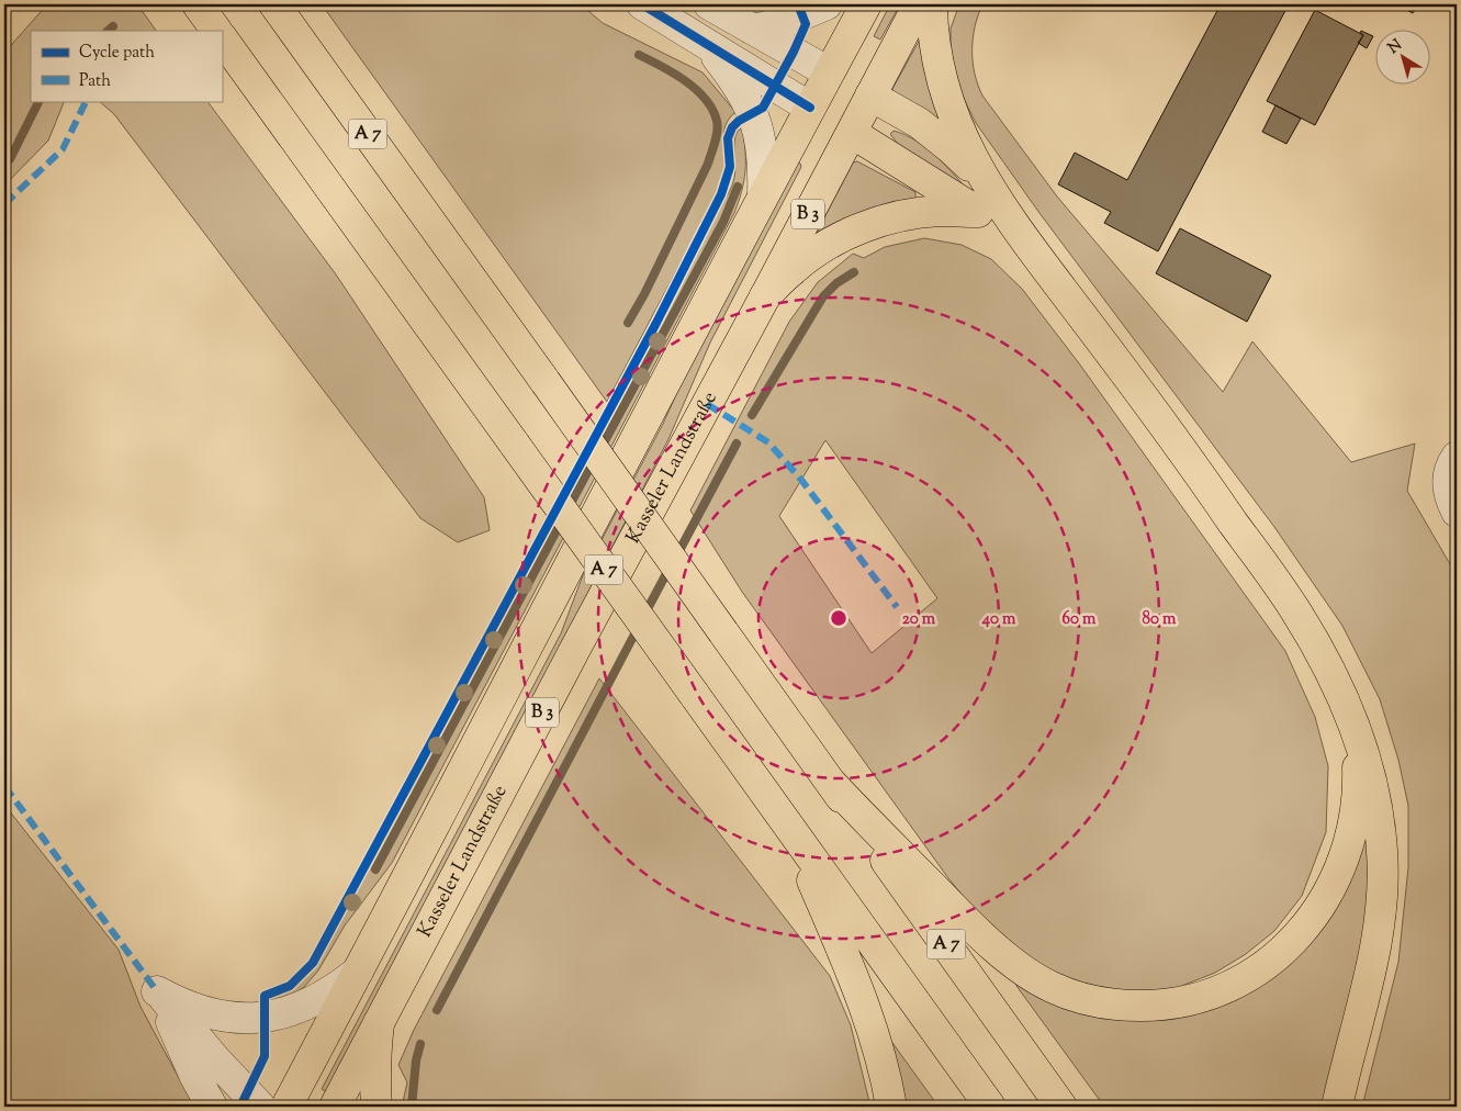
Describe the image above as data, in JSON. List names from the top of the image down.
{
  "streets": {
    "main road": ["A 7", "B 3", "Kasseler Landstraße"]
  },
  "legend": ["Cycle path", "Path"],
  "north": "top left",
  "rings": [
    "20 m",
    "40 m",
    "60 m",
    "80 m"
  ]
}
